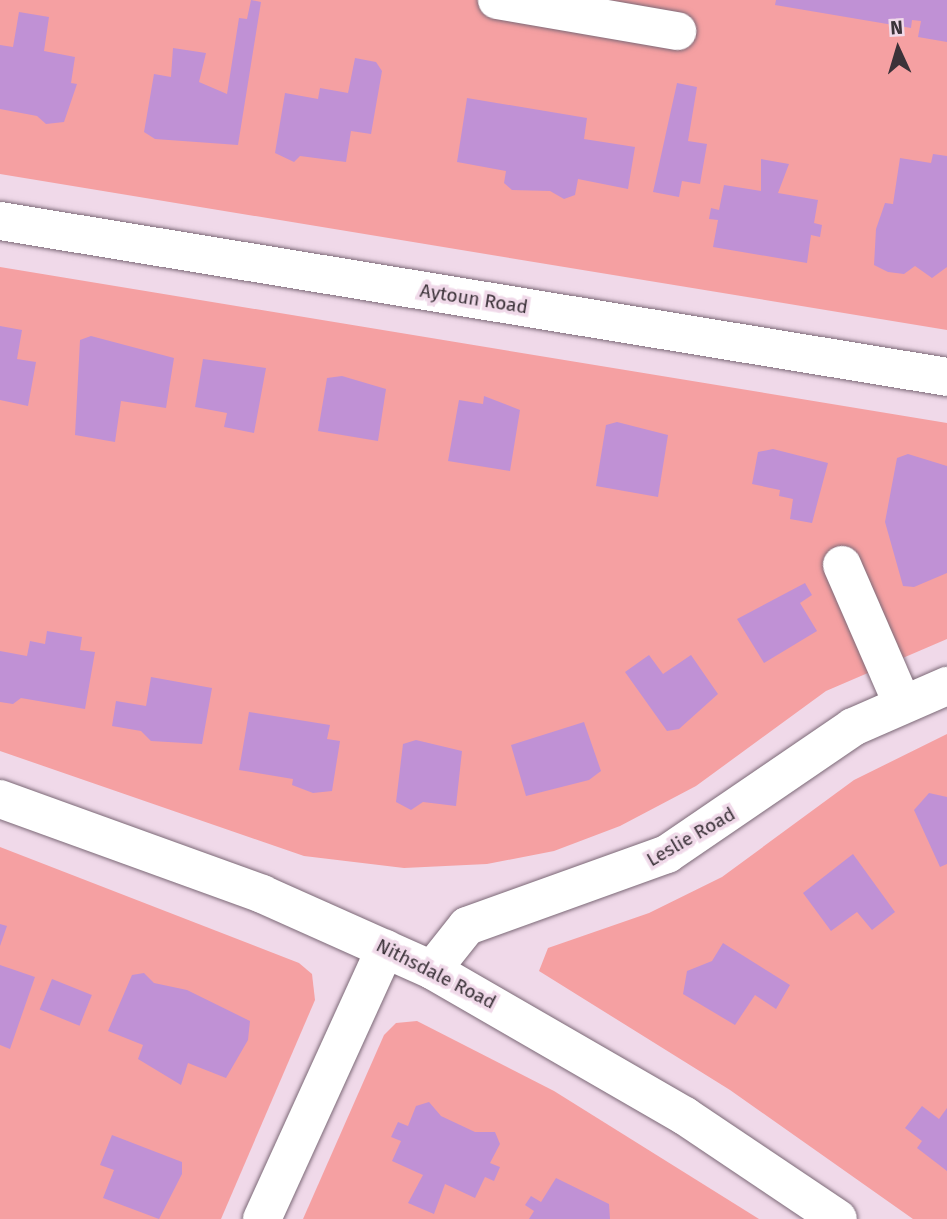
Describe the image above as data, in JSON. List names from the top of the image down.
{
  "streets": {
    "street": ["Aytoun Road", "Leslie Road", "Nithsdale Road"]
  },
  "crossings": [
    ["Leslie Road", "Nithsdale Road"]
  ],
  "north": "top"
}
